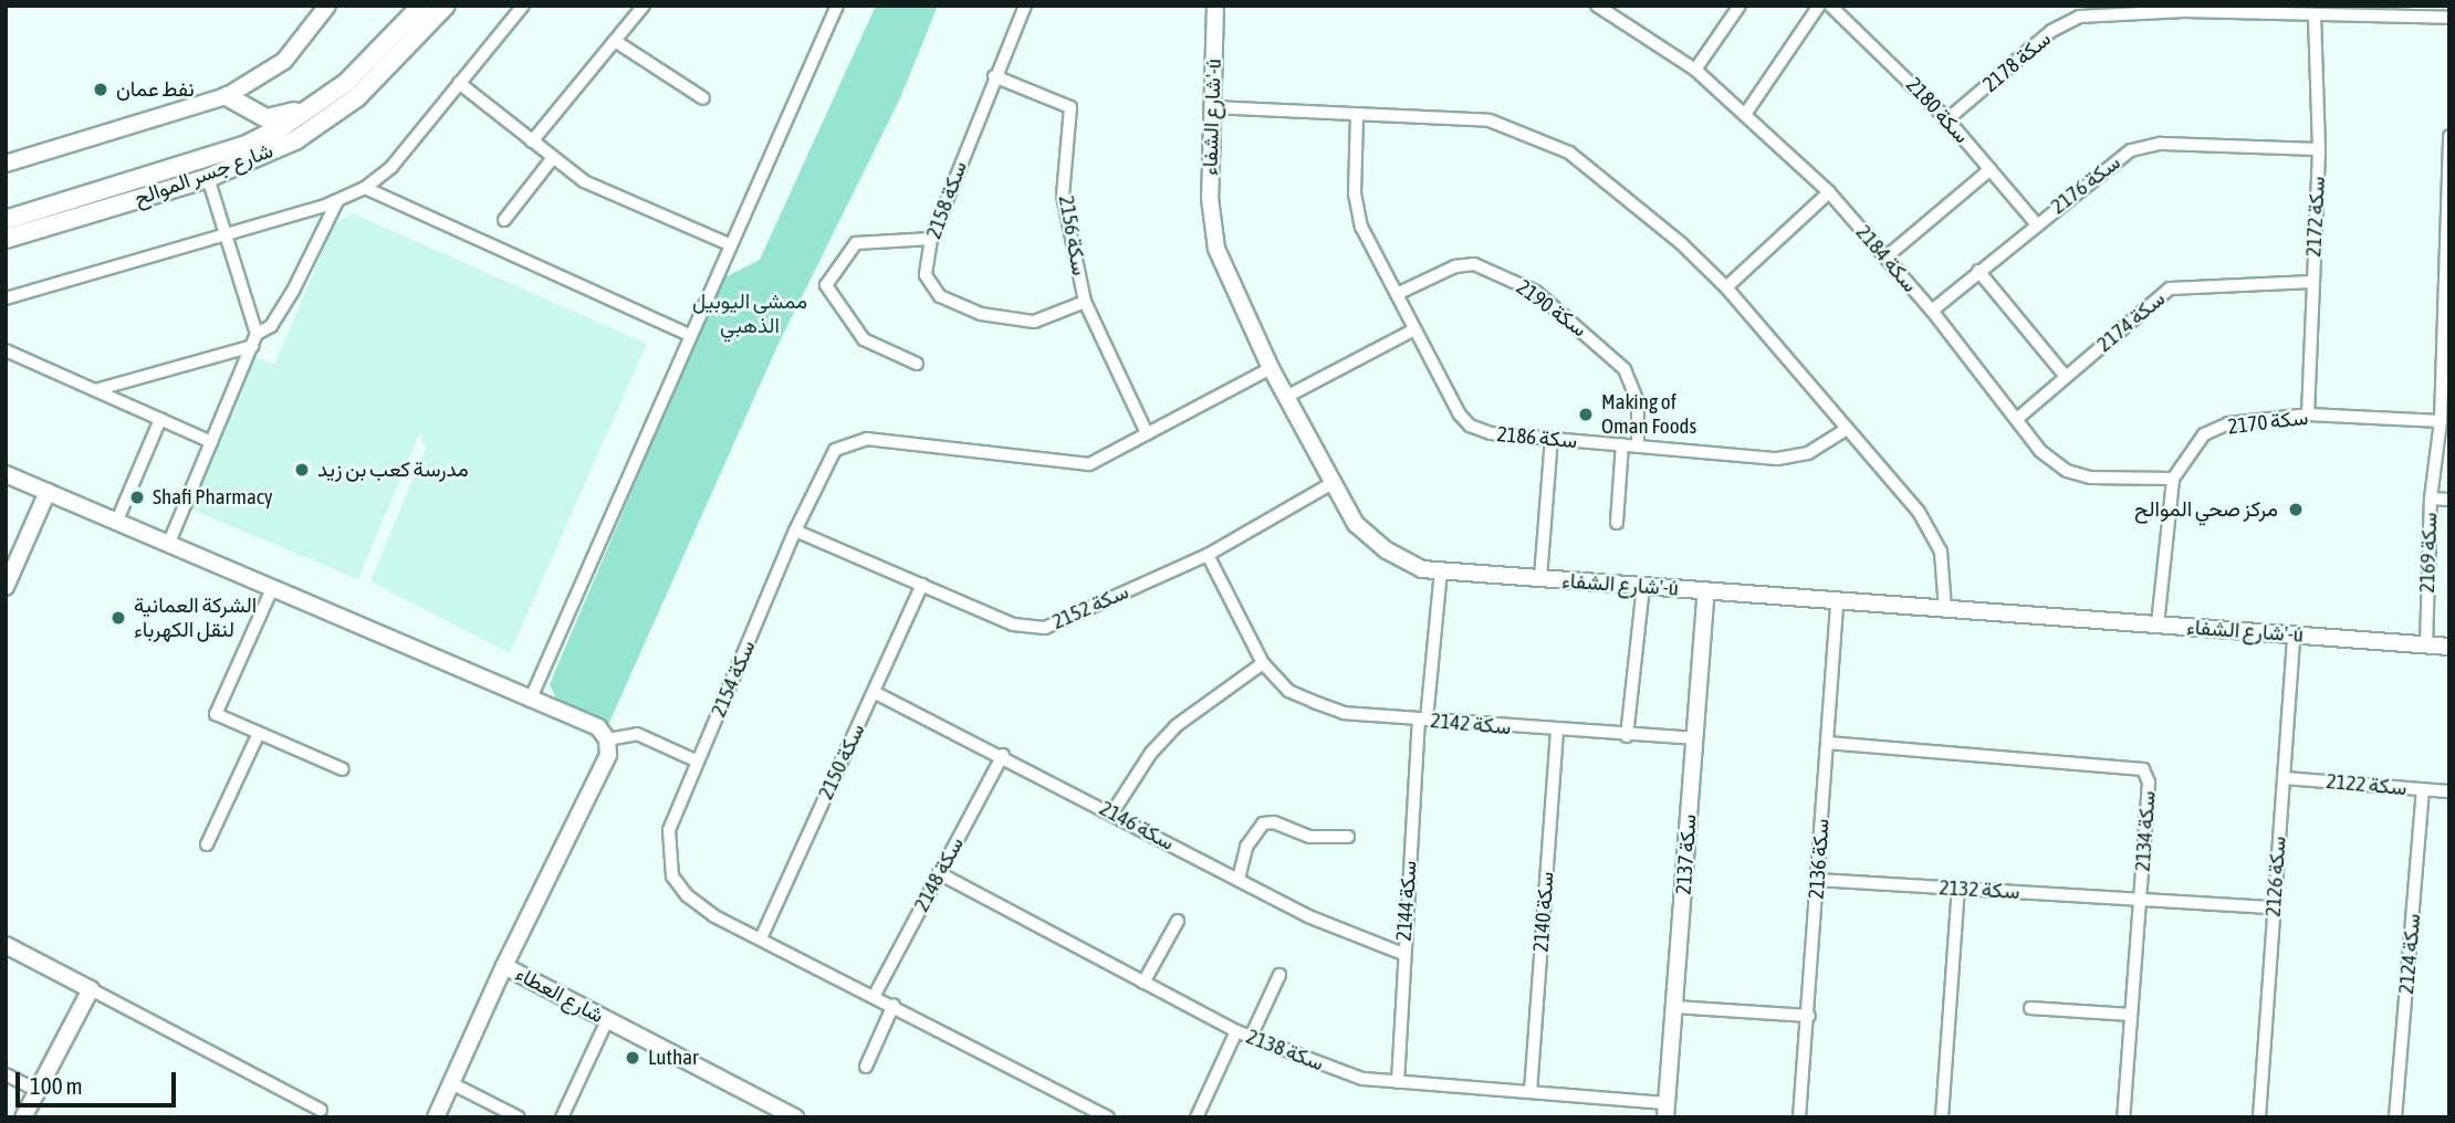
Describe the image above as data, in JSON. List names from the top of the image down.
{
  "streets": {
    "main road": ["شارع جسر الموالح"],
    "street": [
      "سكة 2178",
      "سكة 2180",
      "شارع الشفاء'-ú",
      "سكة 2176",
      "سكة 2158",
      "سكة 2172",
      "سكة 2156",
      "سكة 2184",
      "سكة 2190",
      "سكة 2174",
      "سكة 2170",
      "سكة 2186",
      "سكة 2169",
      "سكة 2152",
      "سكة 2154",
      "سكة 2142",
      "سكة 2150",
      "سكة 2122",
      "سكة 2146",
      "سكة 2134",
      "سكة 2137",
      "سكة 2136",
      "سكة 2148",
      "سكة 2126",
      "سكة 2132",
      "سكة 2144",
      "سكة 2140",
      "سكة 2124",
      "شارع العطاء",
      "سكة 2138"
    ]
  },
  "crossings": [
    ["سكة 2178", "سكة 2180"],
    ["سكة 2178", "سكة 2172"],
    ["سكة 2180", "سكة 2176"],
    ["شارع الشفاء'-ú", "سكة 2170"],
    ["شارع الشفاء'-ú", "سكة 2169"],
    ["شارع الشفاء'-ú", "سكة 2152"],
    ["شارع الشفاء'-ú", "سكة 2154"],
    ["شارع الشفاء'-ú", "سكة 2137"],
    ["شارع الشفاء'-ú", "سكة 2136"],
    ["شارع الشفاء'-ú", "سكة 2126"],
    ["شارع الشفاء'-ú", "سكة 2144"],
    ["سكة 2176", "سكة 2172"],
    ["سكة 2176", "سكة 2184"],
    ["سكة 2158", "سكة 2156"],
    ["سكة 2172", "سكة 2174"],
    ["سكة 2172", "سكة 2170"],
    ["سكة 2156", "سكة 2154"],
    ["سكة 2184", "سكة 2174"],
    ["سكة 2184", "سكة 2170"],
    ["سكة 2190", "سكة 2186"],
    ["سكة 2170", "سكة 2169"],
    ["سكة 2152", "سكة 2154"],
    ["سكة 2152", "سكة 2142"],
    ["سكة 2152", "سكة 2150"],
    ["سكة 2154", "سكة 2150"],
    ["سكة 2154", "سكة 2148"],
    ["سكة 2142", "سكة 2137"],
    ["سكة 2142", "سكة 2144"],
    ["سكة 2142", "سكة 2140"],
    ["سكة 2150", "سكة 2146"],
    ["سكة 2122", "سكة 2126"],
    ["سكة 2122", "سكة 2124"],
    ["سكة 2146", "سكة 2148"],
    ["سكة 2146", "سكة 2144"],
    ["سكة 2134", "سكة 2136"],
    ["سكة 2134", "سكة 2132"],
    ["سكة 2137", "سكة 2138"],
    ["سكة 2136", "سكة 2132"],
    ["سكة 2148", "سكة 2138"],
    ["سكة 2126", "سكة 2132"],
    ["سكة 2144", "سكة 2138"],
    ["سكة 2140", "سكة 2138"]
  ],
  "parks": ["ممشى اليوبيل الذهبي"],
  "places": [
    "نفط عمان",
    "Making of Oman Foods",
    "مدرسة كعب بن زيد",
    "Shafi Pharmacy",
    "مركز صحي الموالح",
    "الشرکة العمانیة لنقل الکهرباء",
    "Luthar"
  ],
  "scale_bar": "100 m"
}
